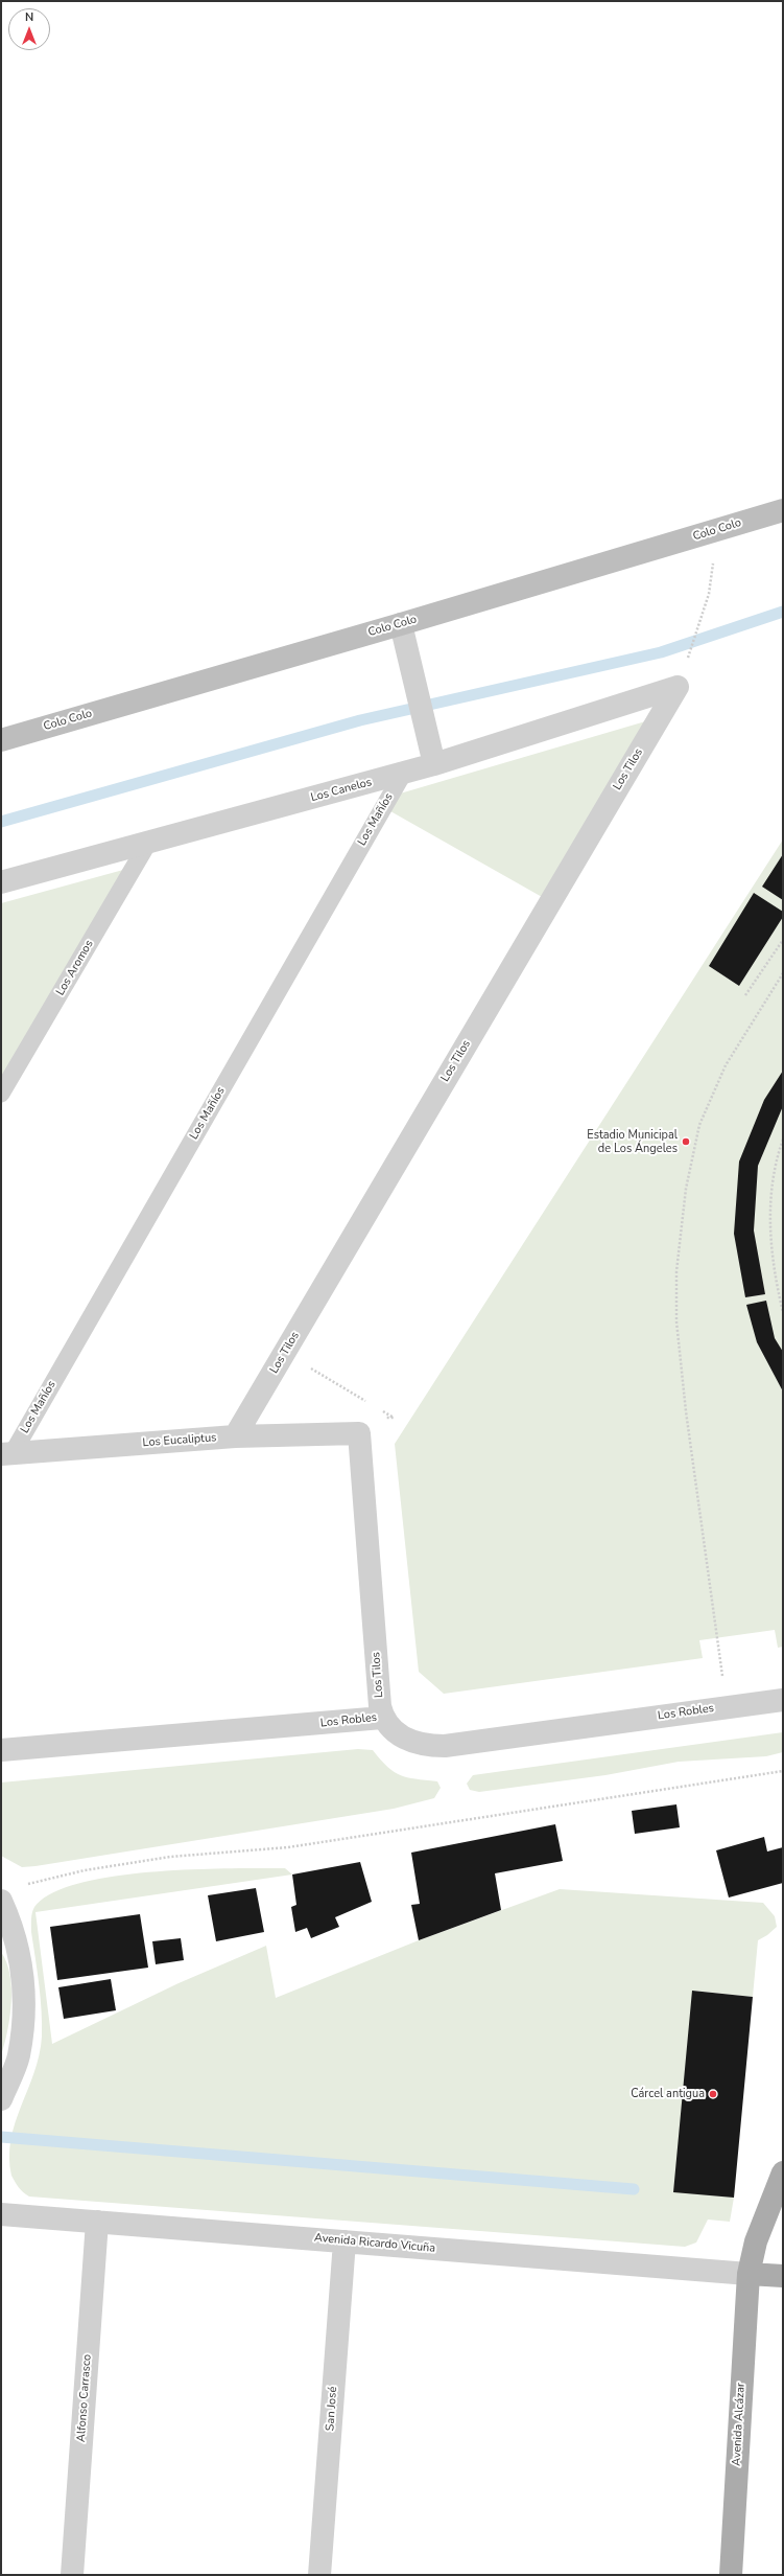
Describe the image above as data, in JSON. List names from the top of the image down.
{
  "streets": {
    "main road": ["Colo Colo", "Avenida Ricardo Vicuña", "Avenida Alcázar"],
    "street": [
      "Los Tilos",
      "Los Canelos",
      "Los Eucaliptus",
      "Los Robles",
      "Alfonso Carrasco",
      "San José"
    ],
    "lane": ["Los Mañíos", "Los Aromos"]
  },
  "crossings": [
    ["Los Tilos", "Los Canelos"],
    ["Los Tilos", "Los Eucaliptus"],
    ["Los Tilos", "Los Robles"],
    ["Los Canelos", "Los Mañíos"],
    ["Los Canelos", "Los Aromos"],
    ["Los Mañíos", "Los Eucaliptus"],
    ["Avenida Ricardo Vicuña", "Alfonso Carrasco"],
    ["Avenida Ricardo Vicuña", "San José"],
    ["Avenida Ricardo Vicuña", "Avenida Alcázar"]
  ],
  "places": ["Estadio Municipal de Los Ángeles", "Cárcel antigua"],
  "north": "top"
}
